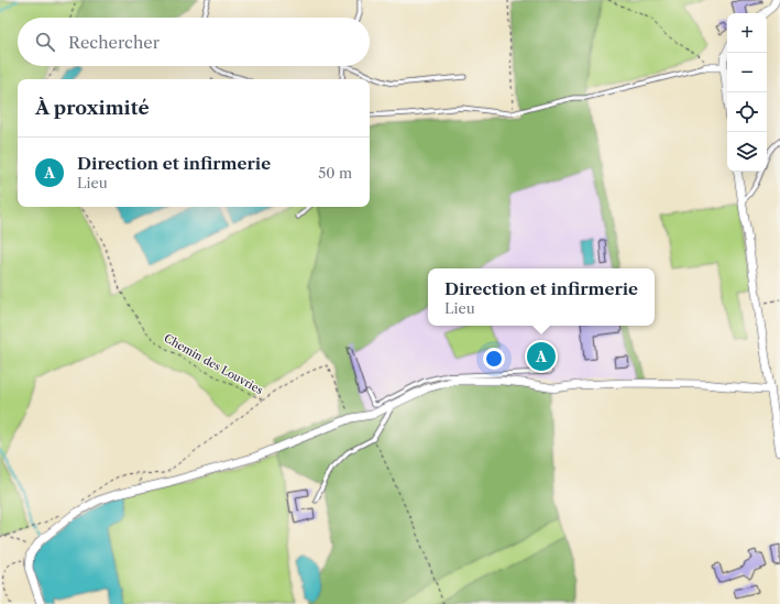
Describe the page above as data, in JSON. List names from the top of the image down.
{
  "streets": {
    "path": ["Chemin des Louvries"]
  },
  "page": {
    "map_buttons": ["+", "−"],
    "search": "Rechercher",
    "heading": "À proximité",
    "list": [
      {
        "mark": "A",
        "name": "Direction et infirmerie",
        "note": "Lieu",
        "value": "50 m"
      }
    ],
    "popup": ["Direction et infirmerie", "Lieu"],
    "pins": "A"
  }
}
